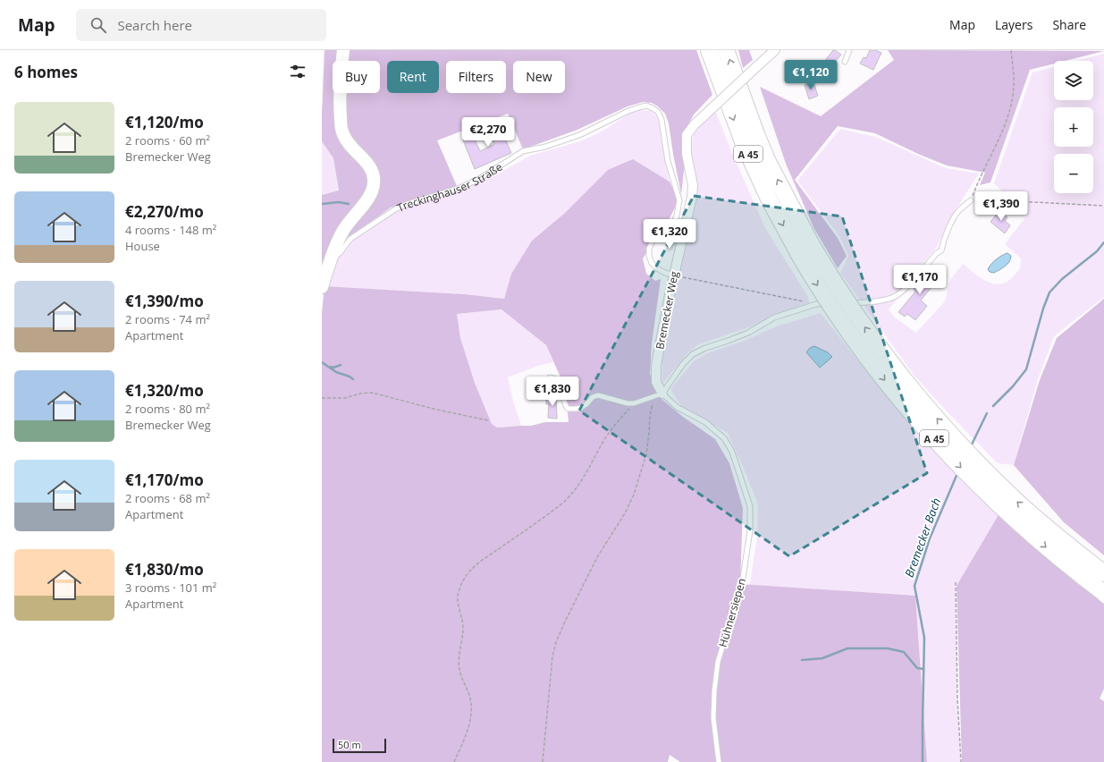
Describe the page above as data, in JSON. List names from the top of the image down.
{
  "streets": {
    "highway": ["A 45"],
    "street": ["Bremecker Weg"],
    "lane": ["Treckinghauser Straße", "Hühnersiepen"]
  },
  "crossings": [
    ["Treckinghauser Straße", "Bremecker Weg"],
    ["Bremecker Weg", "Hühnersiepen"]
  ],
  "water": ["Bremecker Bach"],
  "scale_bar": "50 m",
  "page": {
    "header": "Map",
    "search": "Search here",
    "nav": ["Map", "Layers", "Share"],
    "heading": "6 homes",
    "price": [
      "€1,120",
      "€2,270",
      "€1,390",
      "€1,320",
      "€1,170",
      "€1,830"
    ],
    "map_buttons": ["+", "−"],
    "chip": [
      "Buy",
      "Rent",
      "Filters",
      "New"
    ],
    "list": [
      {
        "name": "€1,120/mo",
        "note": "2 rooms · 60 m² · Bremecker Weg"
      },
      {
        "name": "€2,270/mo",
        "note": "4 rooms · 148 m² · House"
      },
      {
        "name": "€1,390/mo",
        "note": "2 rooms · 74 m² · Apartment"
      },
      {
        "name": "€1,320/mo",
        "note": "2 rooms · 80 m² · Bremecker Weg"
      },
      {
        "name": "€1,170/mo",
        "note": "2 rooms · 68 m² · Apartment"
      },
      {
        "name": "€1,830/mo",
        "note": "3 rooms · 101 m² · Apartment"
      }
    ],
    "scale": "50 m"
  }
}
